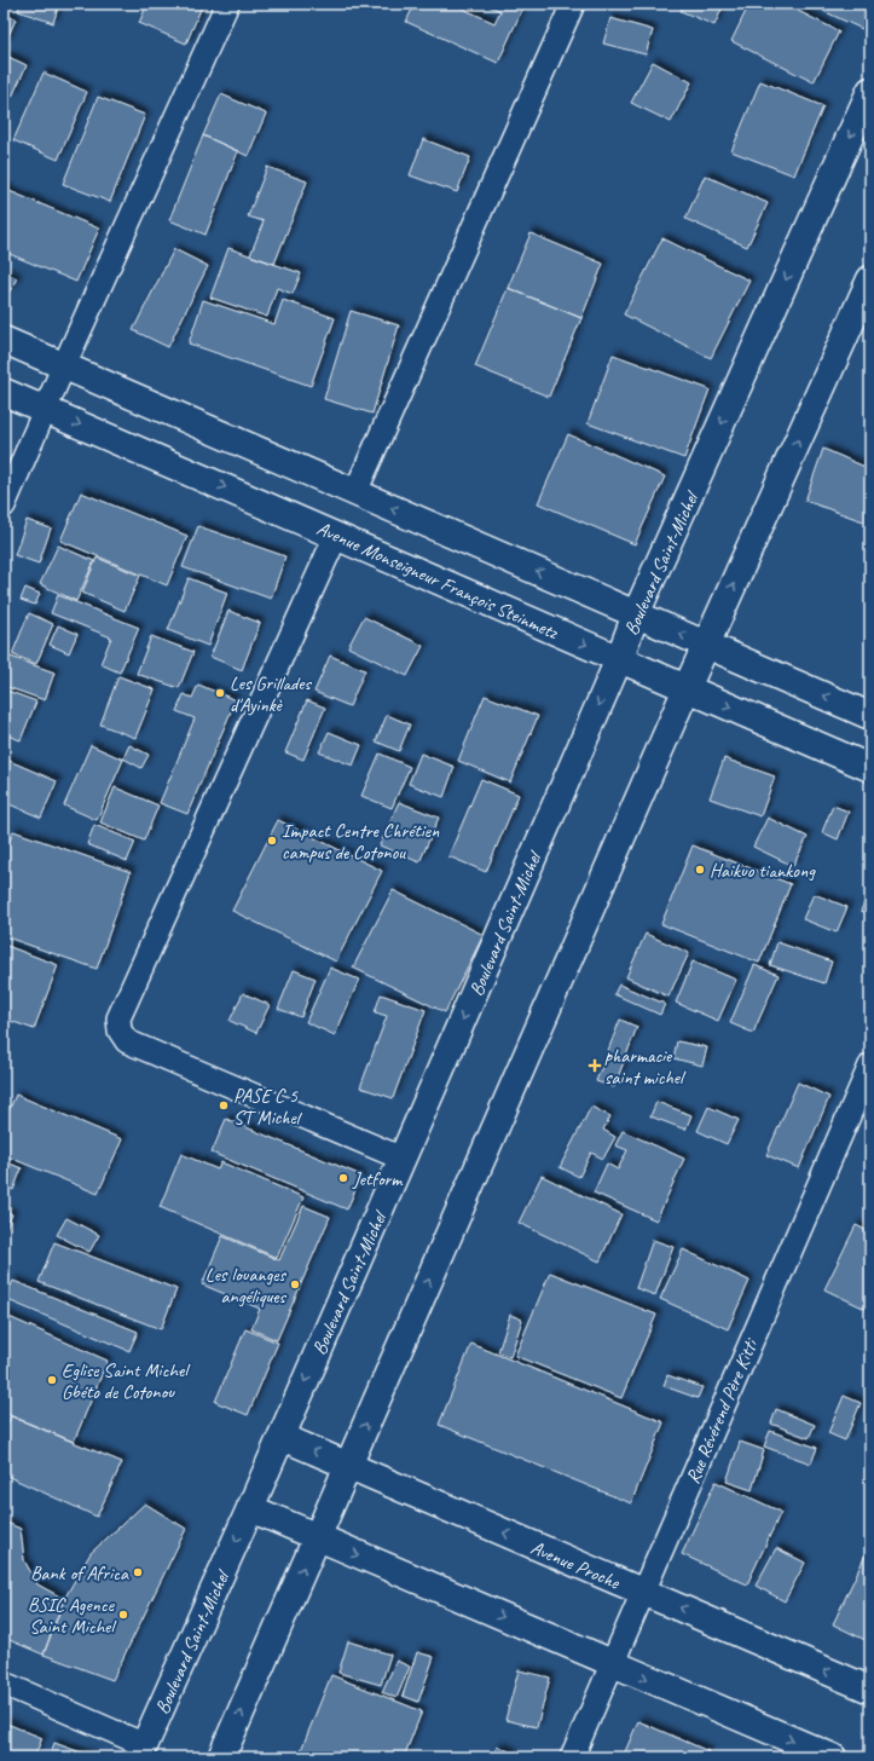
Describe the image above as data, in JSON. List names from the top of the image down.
{
  "streets": {
    "main road": ["Boulevard Saint-Michel", "Avenue Monseigneur François Steinmetz", "Avenue Proche"],
    "street": ["Rue Révérend Père Kitti"]
  },
  "crossings": [
    ["Boulevard Saint-Michel", "Avenue Monseigneur François Steinmetz"],
    ["Boulevard Saint-Michel", "Avenue Proche"],
    ["Rue Révérend Père Kitti", "Avenue Proche"]
  ],
  "places": {
    "other": [
      "Les Grillades d'Ayinkè",
      "Impact Centre Chrétien campus de Cotonou",
      "Haikuo tiankong",
      "PASE C 5 ST Michel",
      "Jetform",
      "Les louanges angéliques",
      "Eglise Saint Michel Gbéto de Cotonou",
      "Bank of Africa",
      "BSIC Agence Saint Michel"
    ],
    "health": ["pharmacie saint michel"]
  }
}
